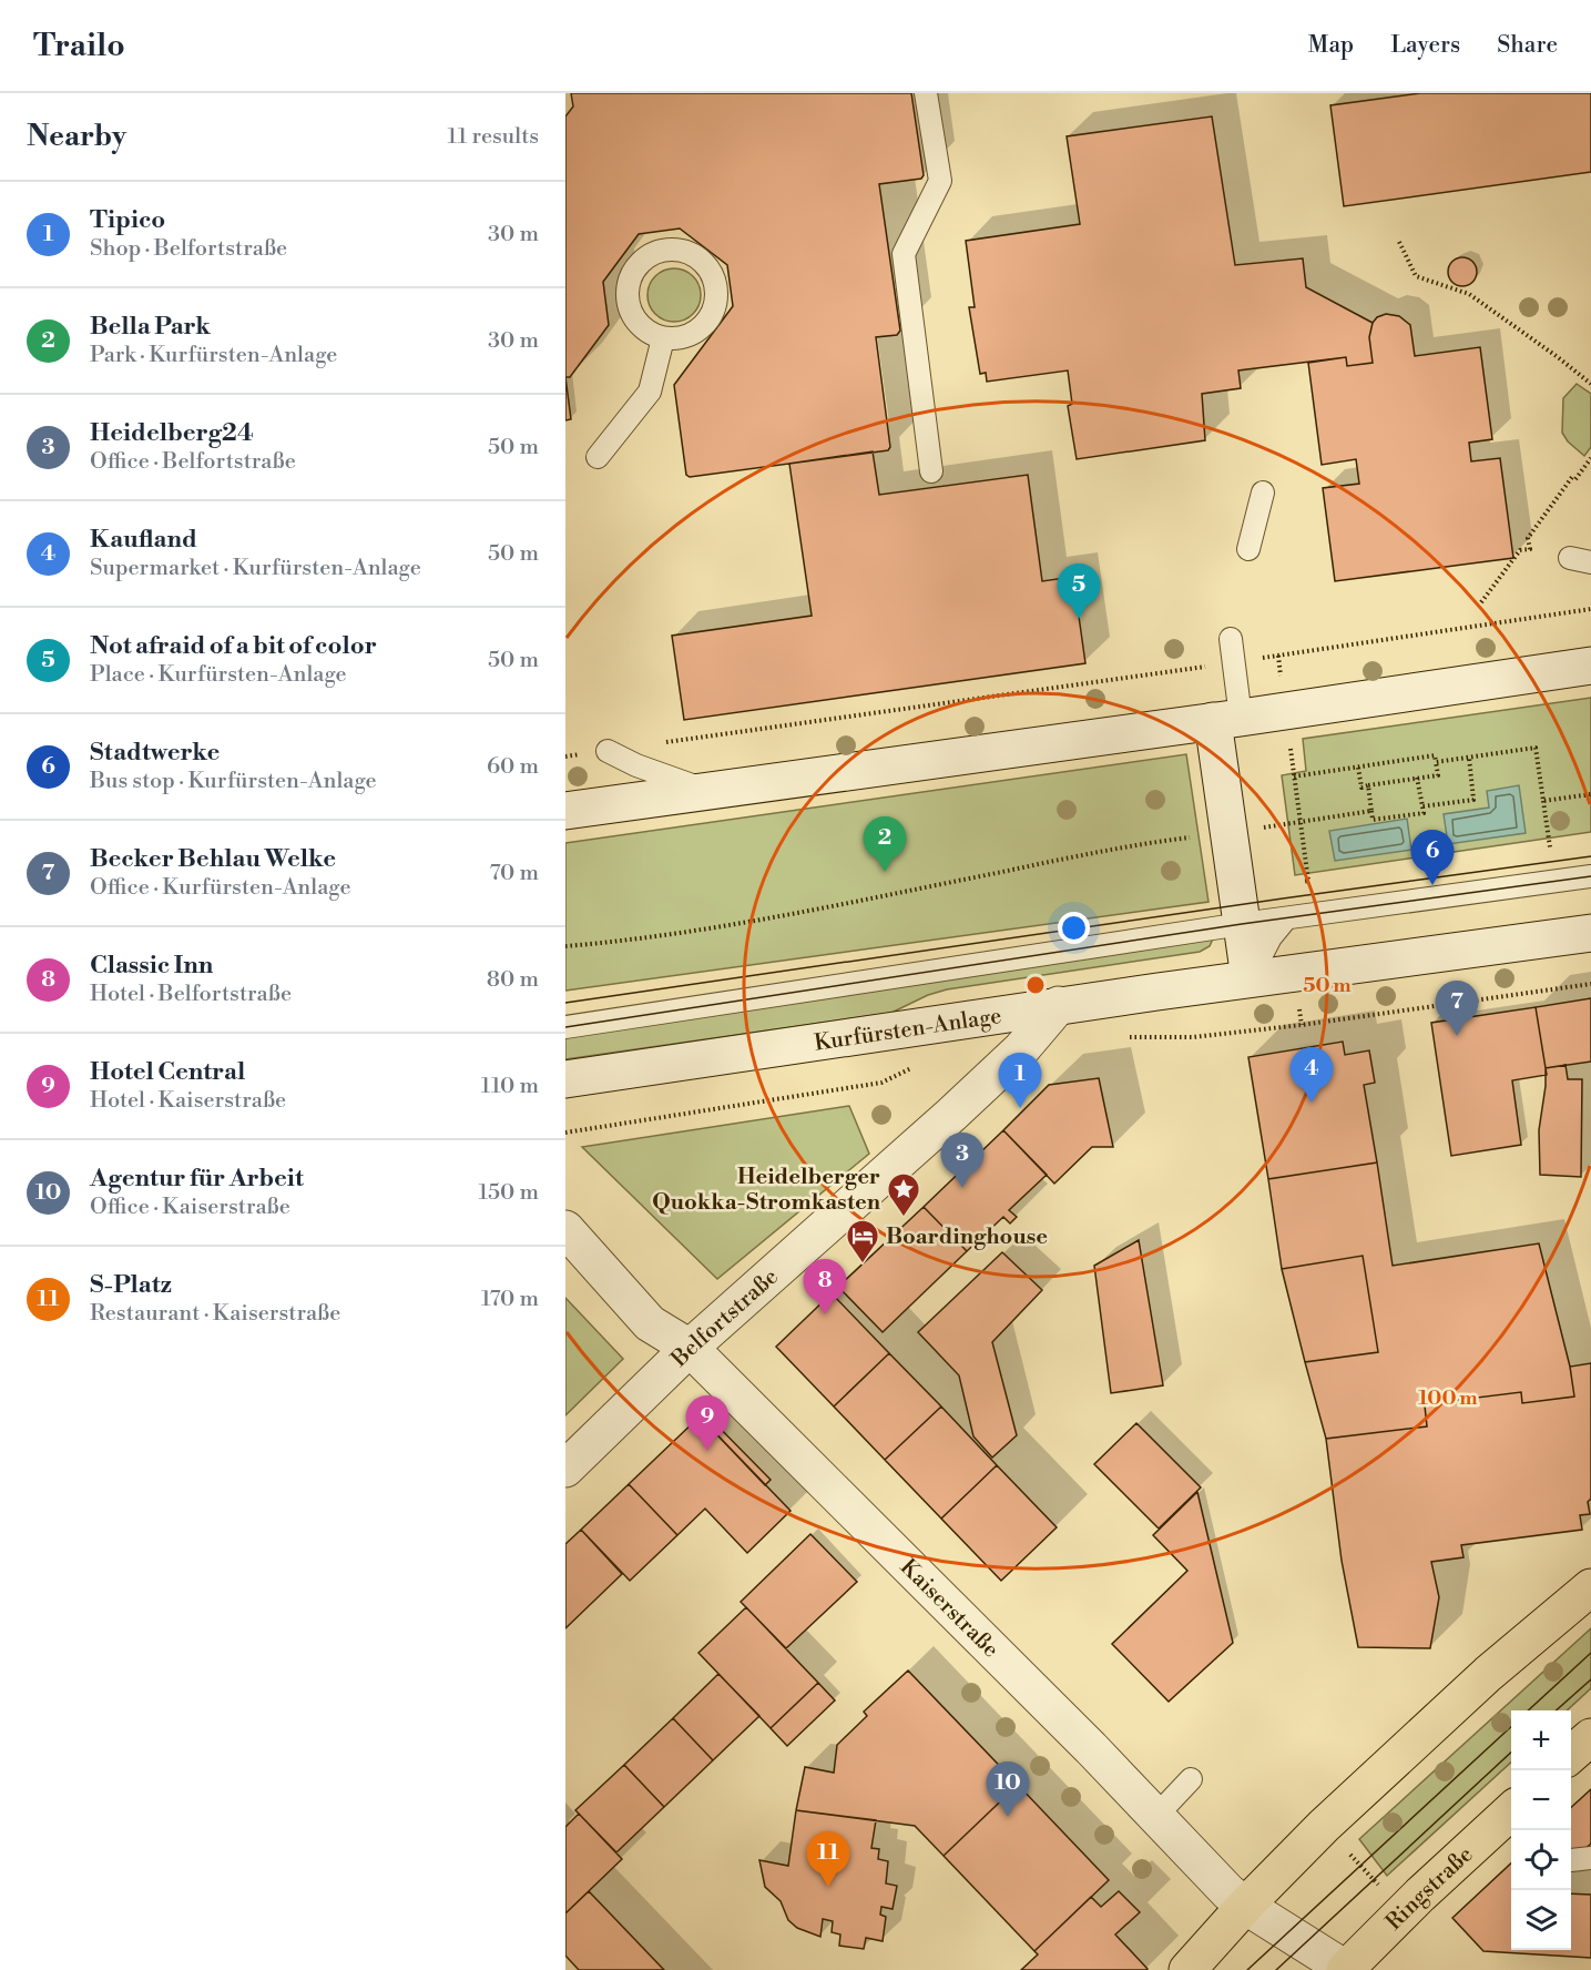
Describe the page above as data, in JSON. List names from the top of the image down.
{
  "streets": {
    "main road": [
      "Kurfürsten-Anlage",
      "Belfortstraße",
      "Kaiserstraße",
      "Ringstraße"
    ]
  },
  "crossings": [
    ["Kurfürsten-Anlage", "Belfortstraße"],
    ["Belfortstraße", "Kaiserstraße"],
    ["Kaiserstraße", "Ringstraße"]
  ],
  "places": {
    "place": ["Heidelberger Quokka-Stromkasten"],
    "hotel": ["Boardinghouse"]
  },
  "page": {
    "header": "Trailo",
    "nav": ["Map", "Layers", "Share"],
    "heading": ["Nearby", "11 results"],
    "list": [
      {
        "mark": "1",
        "name": "Tipico",
        "note": "Shop · Belfortstraße",
        "value": "30 m"
      },
      {
        "mark": "2",
        "name": "Bella Park",
        "note": "Park · Kurfürsten-Anlage",
        "value": "30 m"
      },
      {
        "mark": "3",
        "name": "Heidelberg24",
        "note": "Office · Belfortstraße",
        "value": "50 m"
      },
      {
        "mark": "4",
        "name": "Kaufland",
        "note": "Supermarket · Kurfürsten-Anlage",
        "value": "50 m"
      },
      {
        "mark": "5",
        "name": "Not afraid of a bit of color",
        "note": "Place · Kurfürsten-Anlage",
        "value": "50 m"
      },
      {
        "mark": "6",
        "name": "Stadtwerke",
        "note": "Bus stop · Kurfürsten-Anlage",
        "value": "60 m"
      },
      {
        "mark": "7",
        "name": "Becker Behlau Welke",
        "note": "Office · Kurfürsten-Anlage",
        "value": "70 m"
      },
      {
        "mark": "8",
        "name": "Classic Inn",
        "note": "Hotel · Belfortstraße",
        "value": "80 m"
      },
      {
        "mark": "9",
        "name": "Hotel Central",
        "note": "Hotel · Kaiserstraße",
        "value": "110 m"
      },
      {
        "mark": "10",
        "name": "Agentur für Arbeit",
        "note": "Office · Kaiserstraße",
        "value": "150 m"
      },
      {
        "mark": "11",
        "name": "S-Platz",
        "note": "Restaurant · Kaiserstraße",
        "value": "170 m"
      }
    ],
    "pins": [
      "5",
      "2",
      "6",
      "7",
      "4",
      "1",
      "3",
      "8",
      "9",
      "10",
      "11"
    ],
    "map_buttons": ["+", "−"]
  },
  "rings": ["50 m", "100 m"]
}
